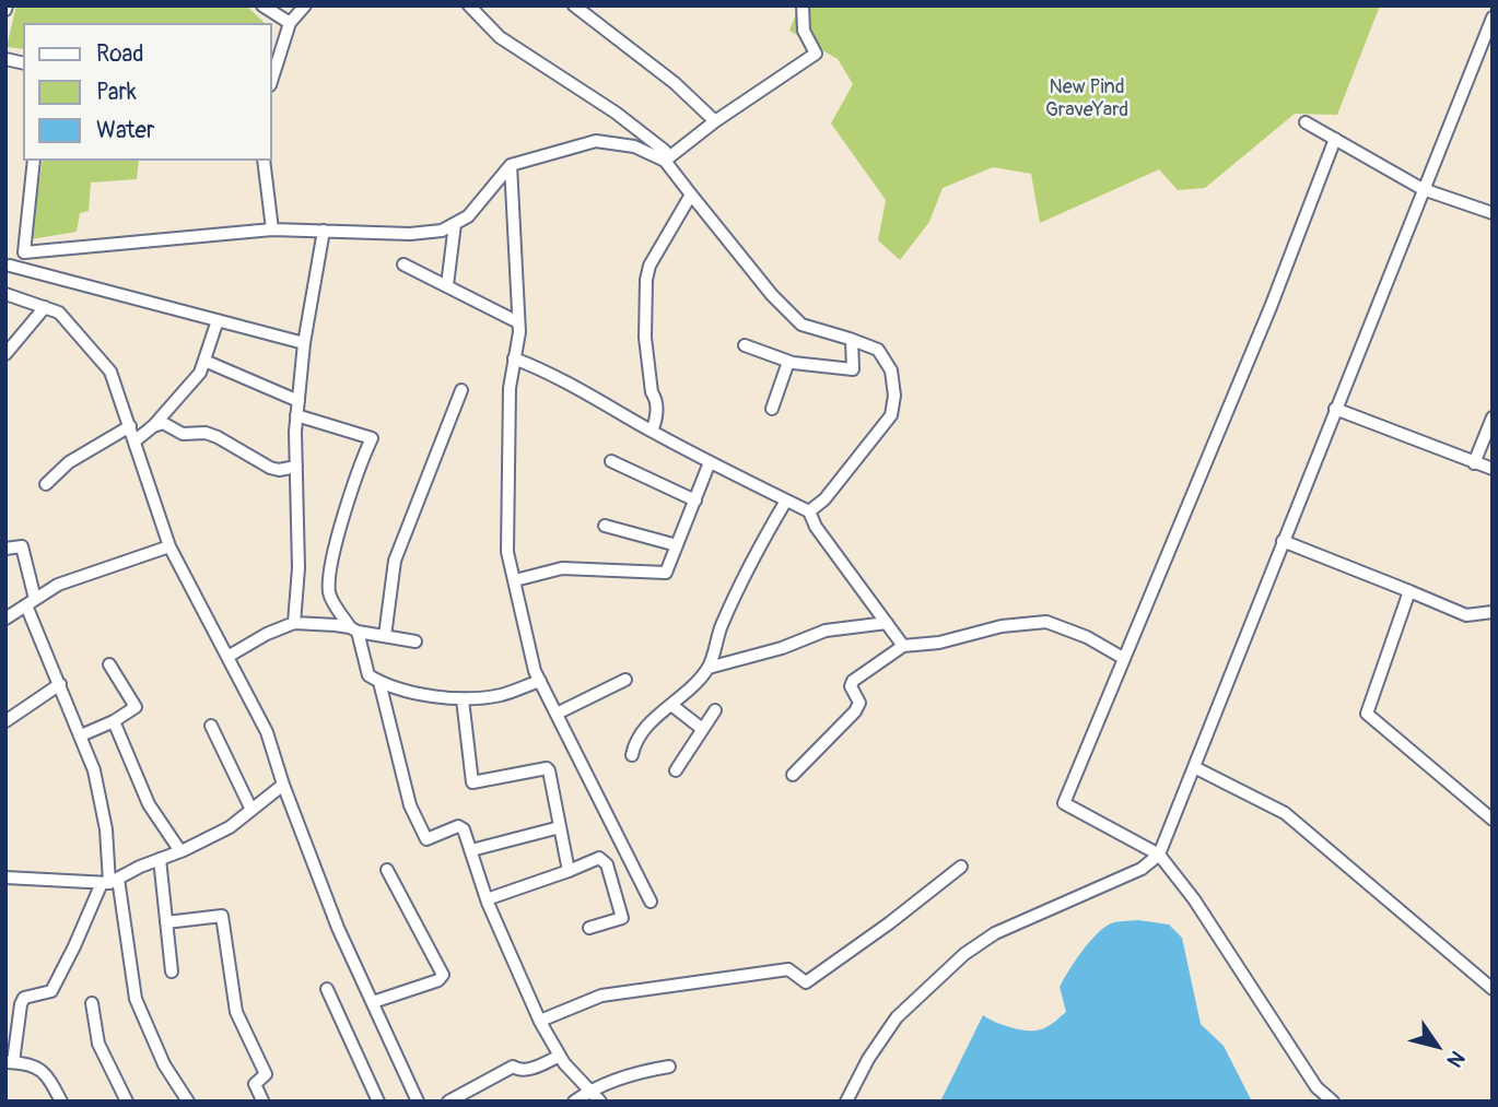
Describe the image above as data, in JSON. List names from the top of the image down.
{
  "parks": ["New Pind GraveYard"],
  "legend": ["Road", "Park", "Water"],
  "north": "bottom right"
}
